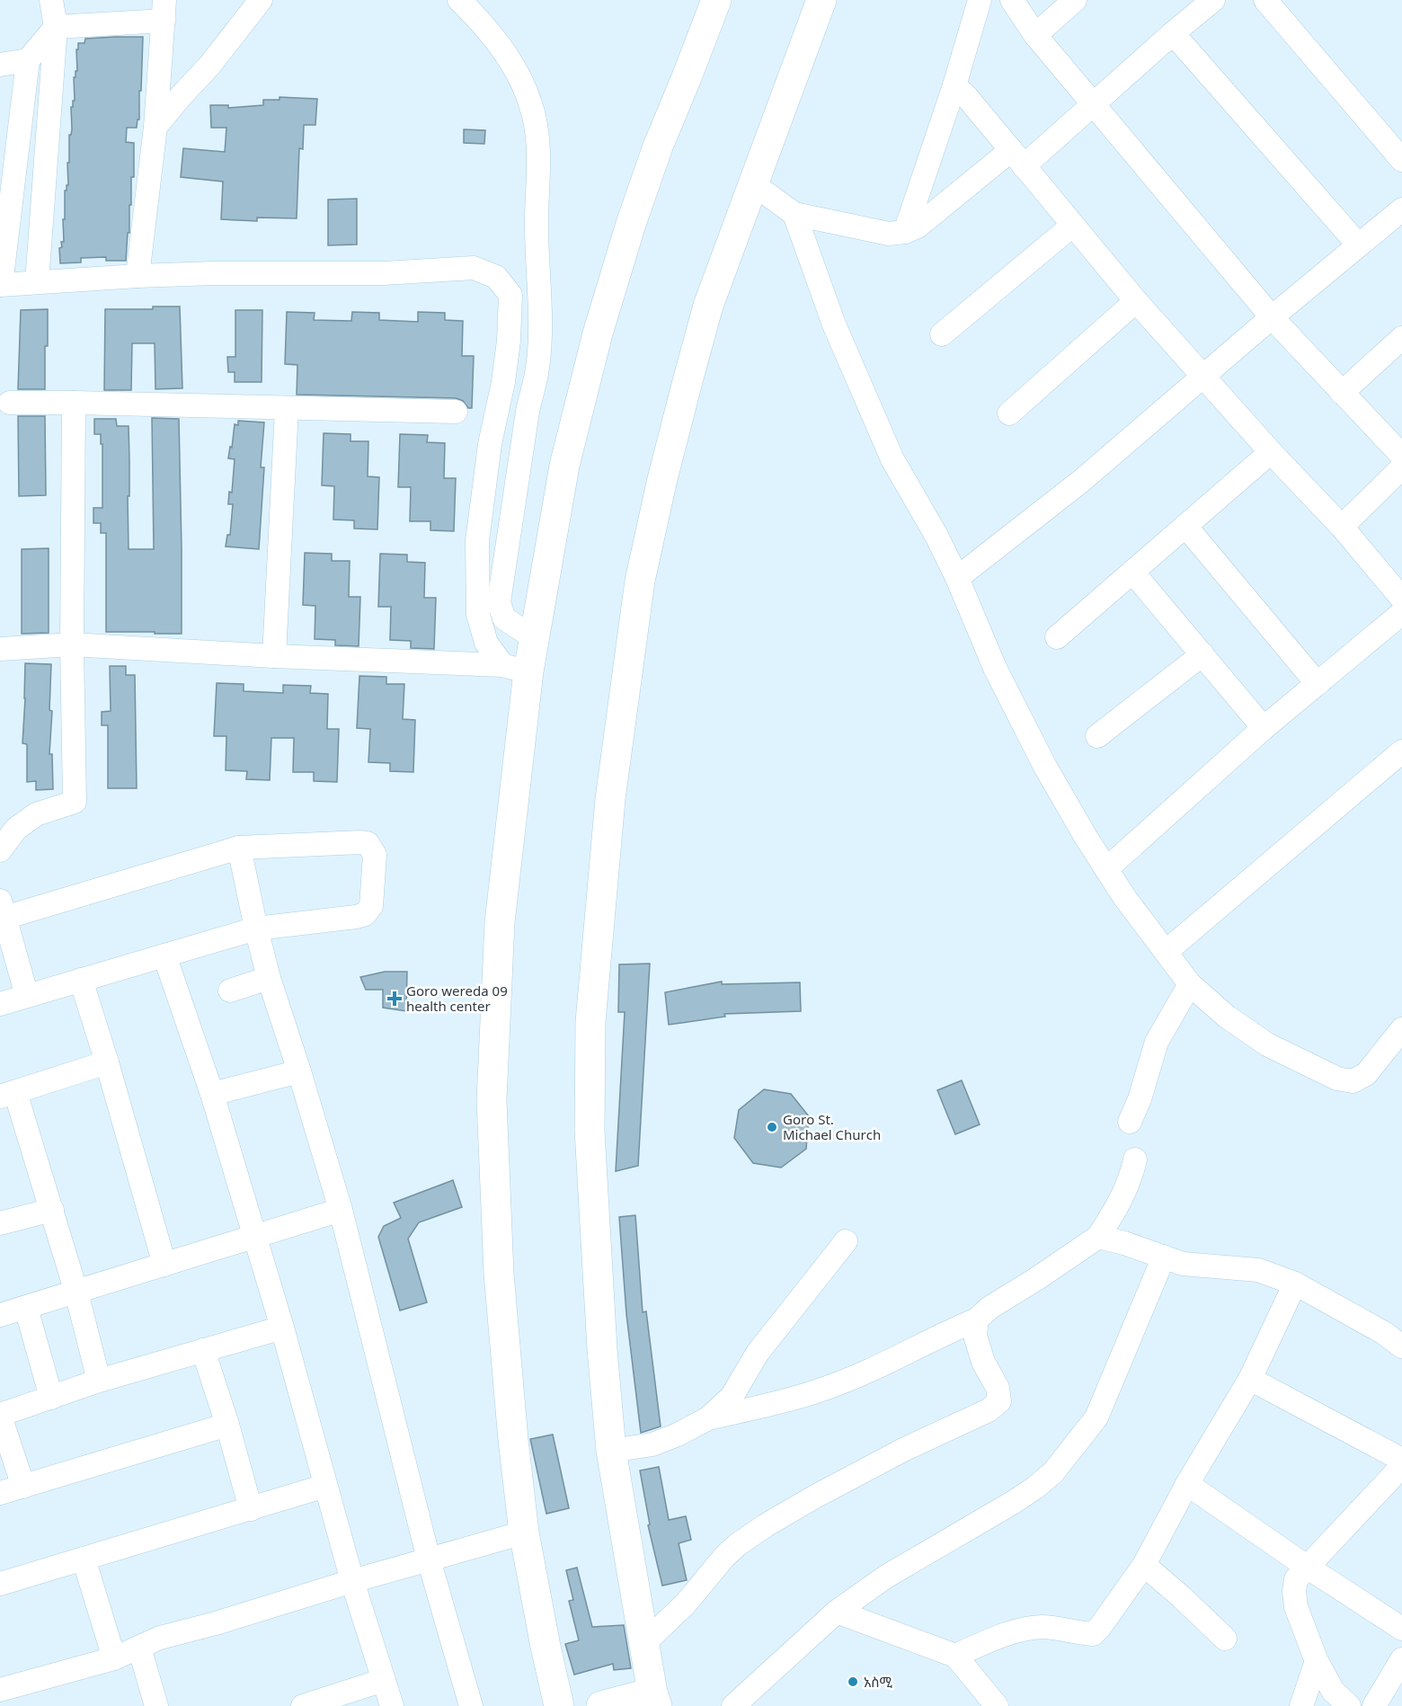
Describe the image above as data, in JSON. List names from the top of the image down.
{
  "places": {
    "health": ["Goro wereda 09 health center"],
    "other": ["Goro St. Michael Church", "አስሚ"]
  }
}
